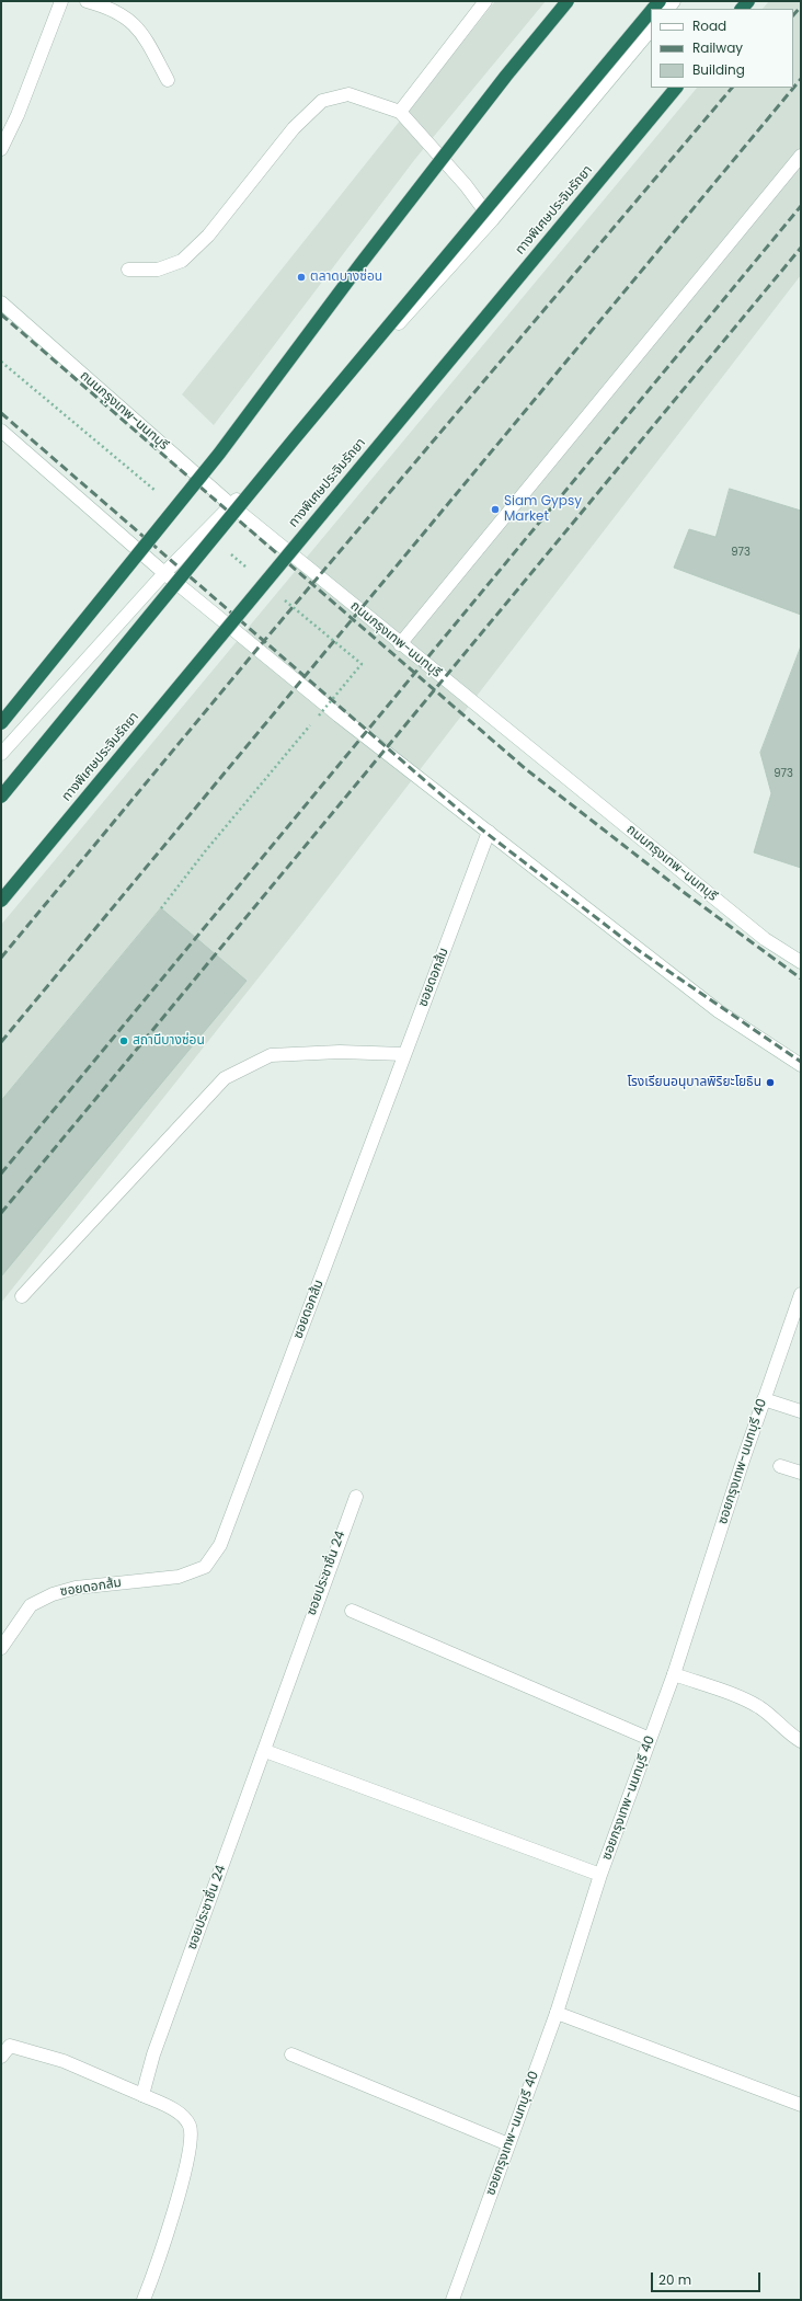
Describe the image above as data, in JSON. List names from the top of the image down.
{
  "streets": {
    "highway": ["ทางพิเศษประจิมรัถยา"],
    "street": [
      "ถนนกรุงเทพ-นนทบุรี",
      "ซอยดอกส้ม",
      "ซอยกรุงเทพ-นนทบุรี 40",
      "ซอยประชาชื่น 24"
    ]
  },
  "places": [
    "ตลาดบางซ่อน",
    "Siam Gypsy Market",
    "สถานีบางซ่อน",
    "โรงเรียนอนุบาลพิริยะโยธิน"
  ],
  "house_numbers": ["973", "973"],
  "legend": ["Road", "Railway", "Building"],
  "scale_bar": "20 m"
}
